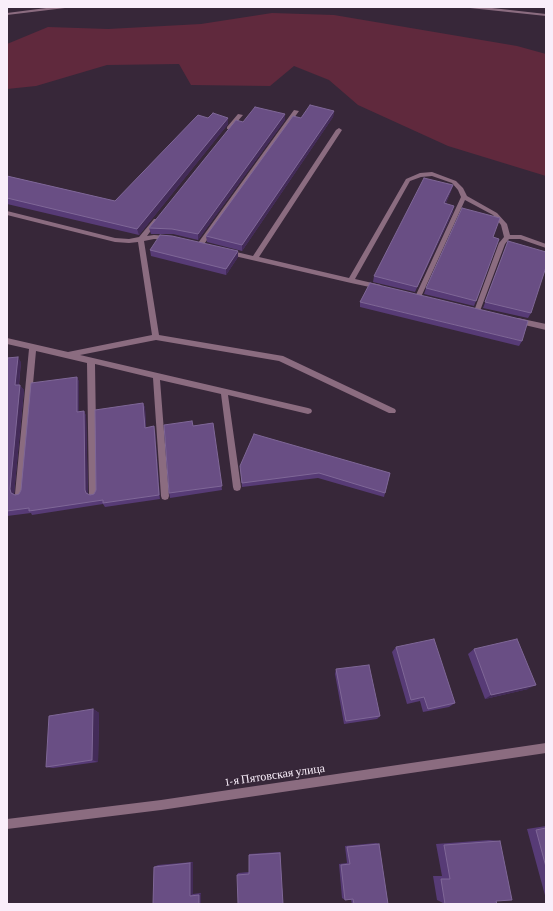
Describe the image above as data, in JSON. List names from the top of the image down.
{
  "streets": {
    "street": ["1-я Пятовская улица"]
  }
}
